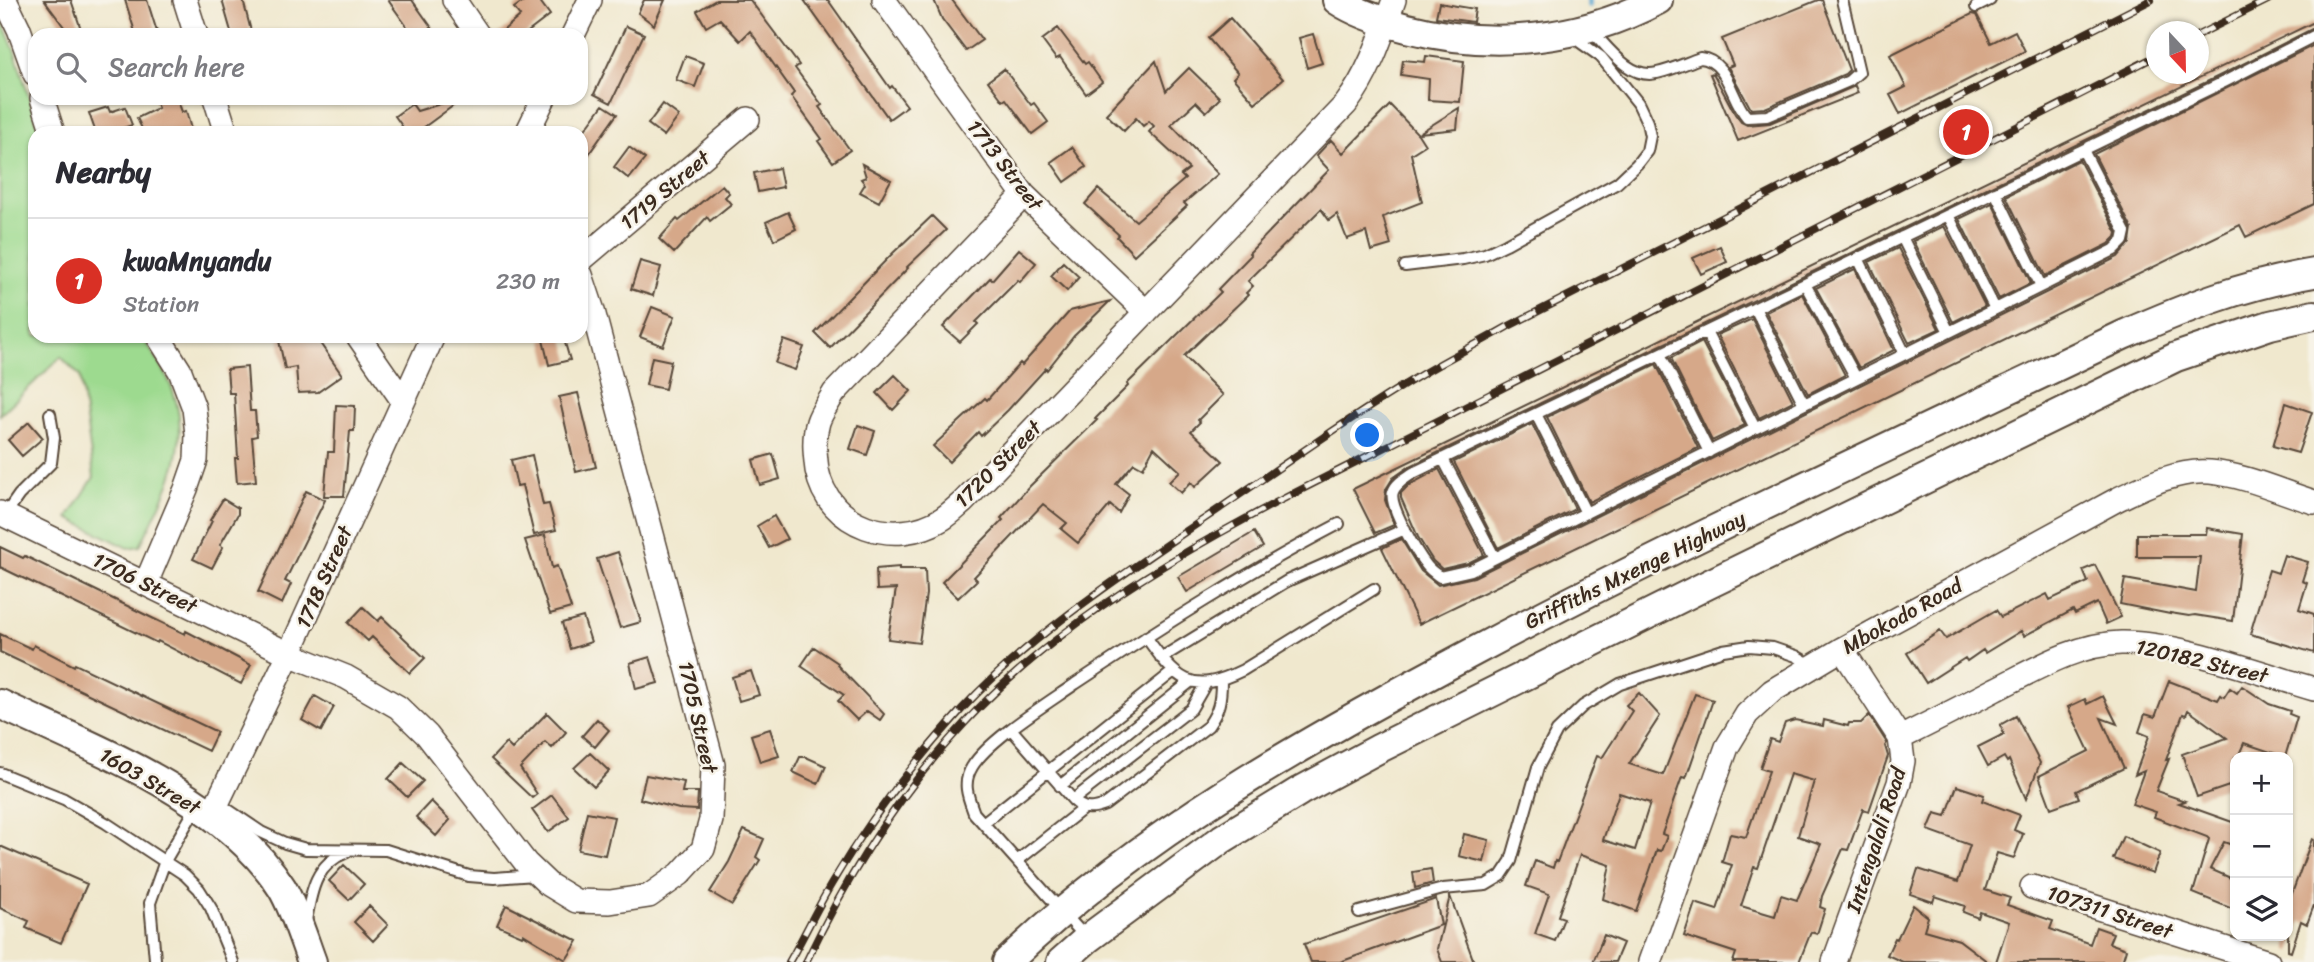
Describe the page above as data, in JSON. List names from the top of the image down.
{
  "streets": {
    "street": [
      "1713 Street",
      "1719 Street",
      "1720 Street",
      "Griffiths Mxenge Highway",
      "1718 Street",
      "1706 Street",
      "Mbokodo Road",
      "120182 Street",
      "1705 Street",
      "1603 Street",
      "Intengalali Road",
      "107311 Street"
    ]
  },
  "crossings": [
    ["1713 Street", "1720 Street"],
    ["1718 Street", "1706 Street"],
    ["1718 Street", "1705 Street"],
    ["1718 Street", "1603 Street"],
    ["1706 Street", "1705 Street"],
    ["Mbokodo Road", "Intengalali Road"],
    ["120182 Street", "Intengalali Road"]
  ],
  "north": "bottom",
  "page": {
    "search": "Search here",
    "pins": "1",
    "heading": "Nearby",
    "list": [
      {
        "mark": "1",
        "name": "kwaMnyandu",
        "note": "Station",
        "value": "230 m"
      }
    ],
    "map_buttons": ["+", "−"]
  }
}
